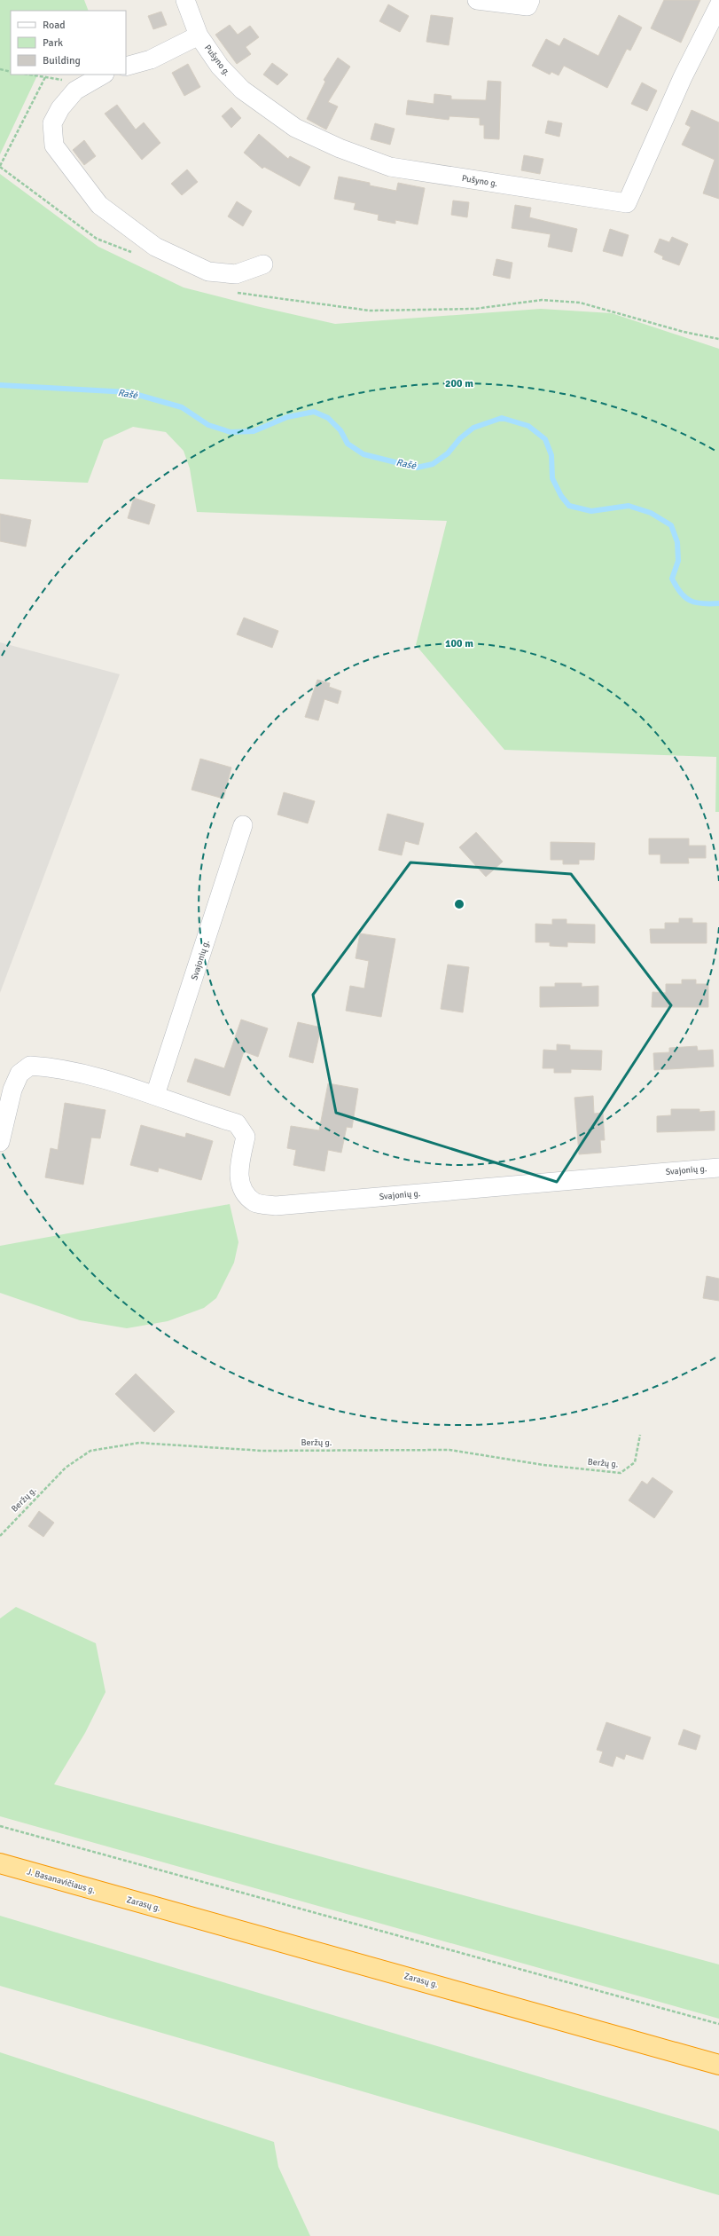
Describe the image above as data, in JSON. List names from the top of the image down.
{
  "streets": {
    "highway": ["J. Basanavičiaus g.", "Zarasų g."],
    "street": ["Pušyno g.", "Svajonių g."],
    "path": ["Beržų g."]
  },
  "crossings": [
    ["J. Basanavičiaus g.", "Zarasų g."]
  ],
  "water": ["Rašė"],
  "legend": ["Road", "Park", "Building"],
  "rings": ["200 m", "100 m"]
}
